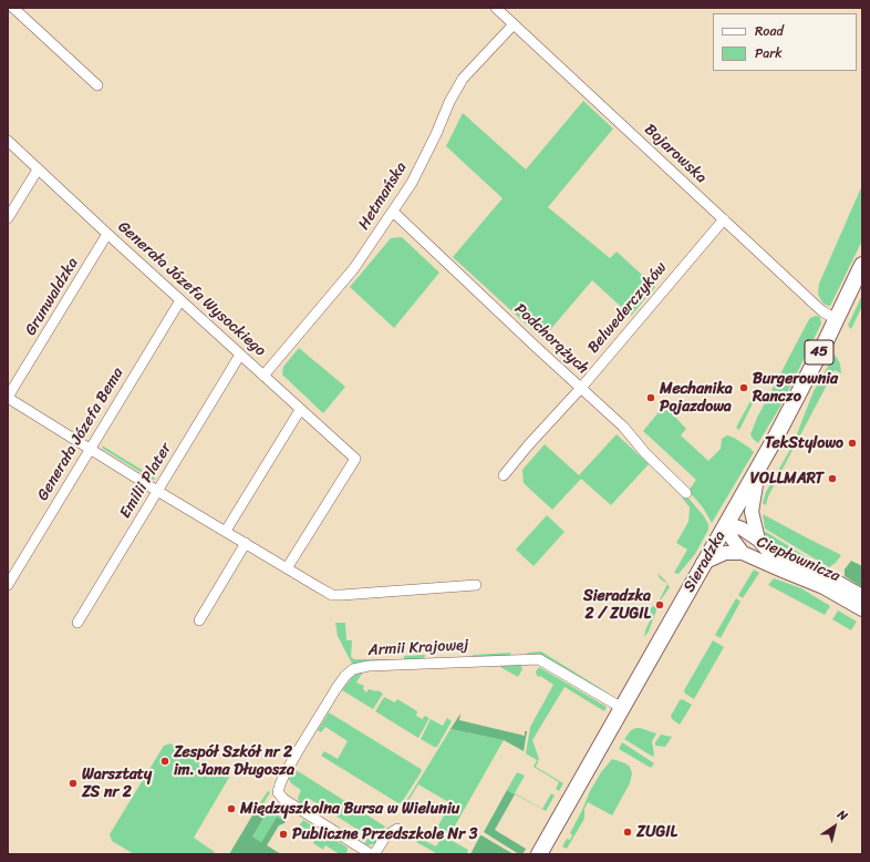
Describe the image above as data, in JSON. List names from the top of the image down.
{
  "streets": {
    "main road": ["45", "Ciepłownicza", "Sieradzka"],
    "street": [
      "Bojarowska",
      "Hetmańska",
      "Generała Józefa Wysockiego",
      "Grunwaldzka",
      "Belwederczyków",
      "Podchorążych",
      "Generała Józefa Bema",
      "Emilii Plater",
      "Armii Krajowej"
    ]
  },
  "crossings": [
    ["Bojarowska", "Hetmańska"],
    ["Bojarowska", "Belwederczyków"],
    ["Bojarowska", "Sieradzka"],
    ["Hetmańska", "Generała Józefa Wysockiego"],
    ["Hetmańska", "Podchorążych"],
    ["Generała Józefa Wysockiego", "Grunwaldzka"],
    ["Generała Józefa Wysockiego", "Generała Józefa Bema"],
    ["Generała Józefa Wysockiego", "Emilii Plater"],
    ["Belwederczyków", "Podchorążych"],
    ["Ciepłownicza", "Sieradzka"],
    ["Sieradzka", "Armii Krajowej"]
  ],
  "places": [
    "Burgerownia Ranczo",
    "Mechanika Pojazdowa",
    "TekStylowo",
    "VOLLMART",
    "Sieradzka 2 / ZUGIL",
    "Zespół Szkół nr 2 im. Jana Długosza",
    "Warsztaty ZS nr 2",
    "Międzyszkolna Bursa w Wieluniu",
    "ZUGIL",
    "Publiczne Przedszkole Nr 3"
  ],
  "legend": ["Road", "Park"],
  "north": "top right"
}
